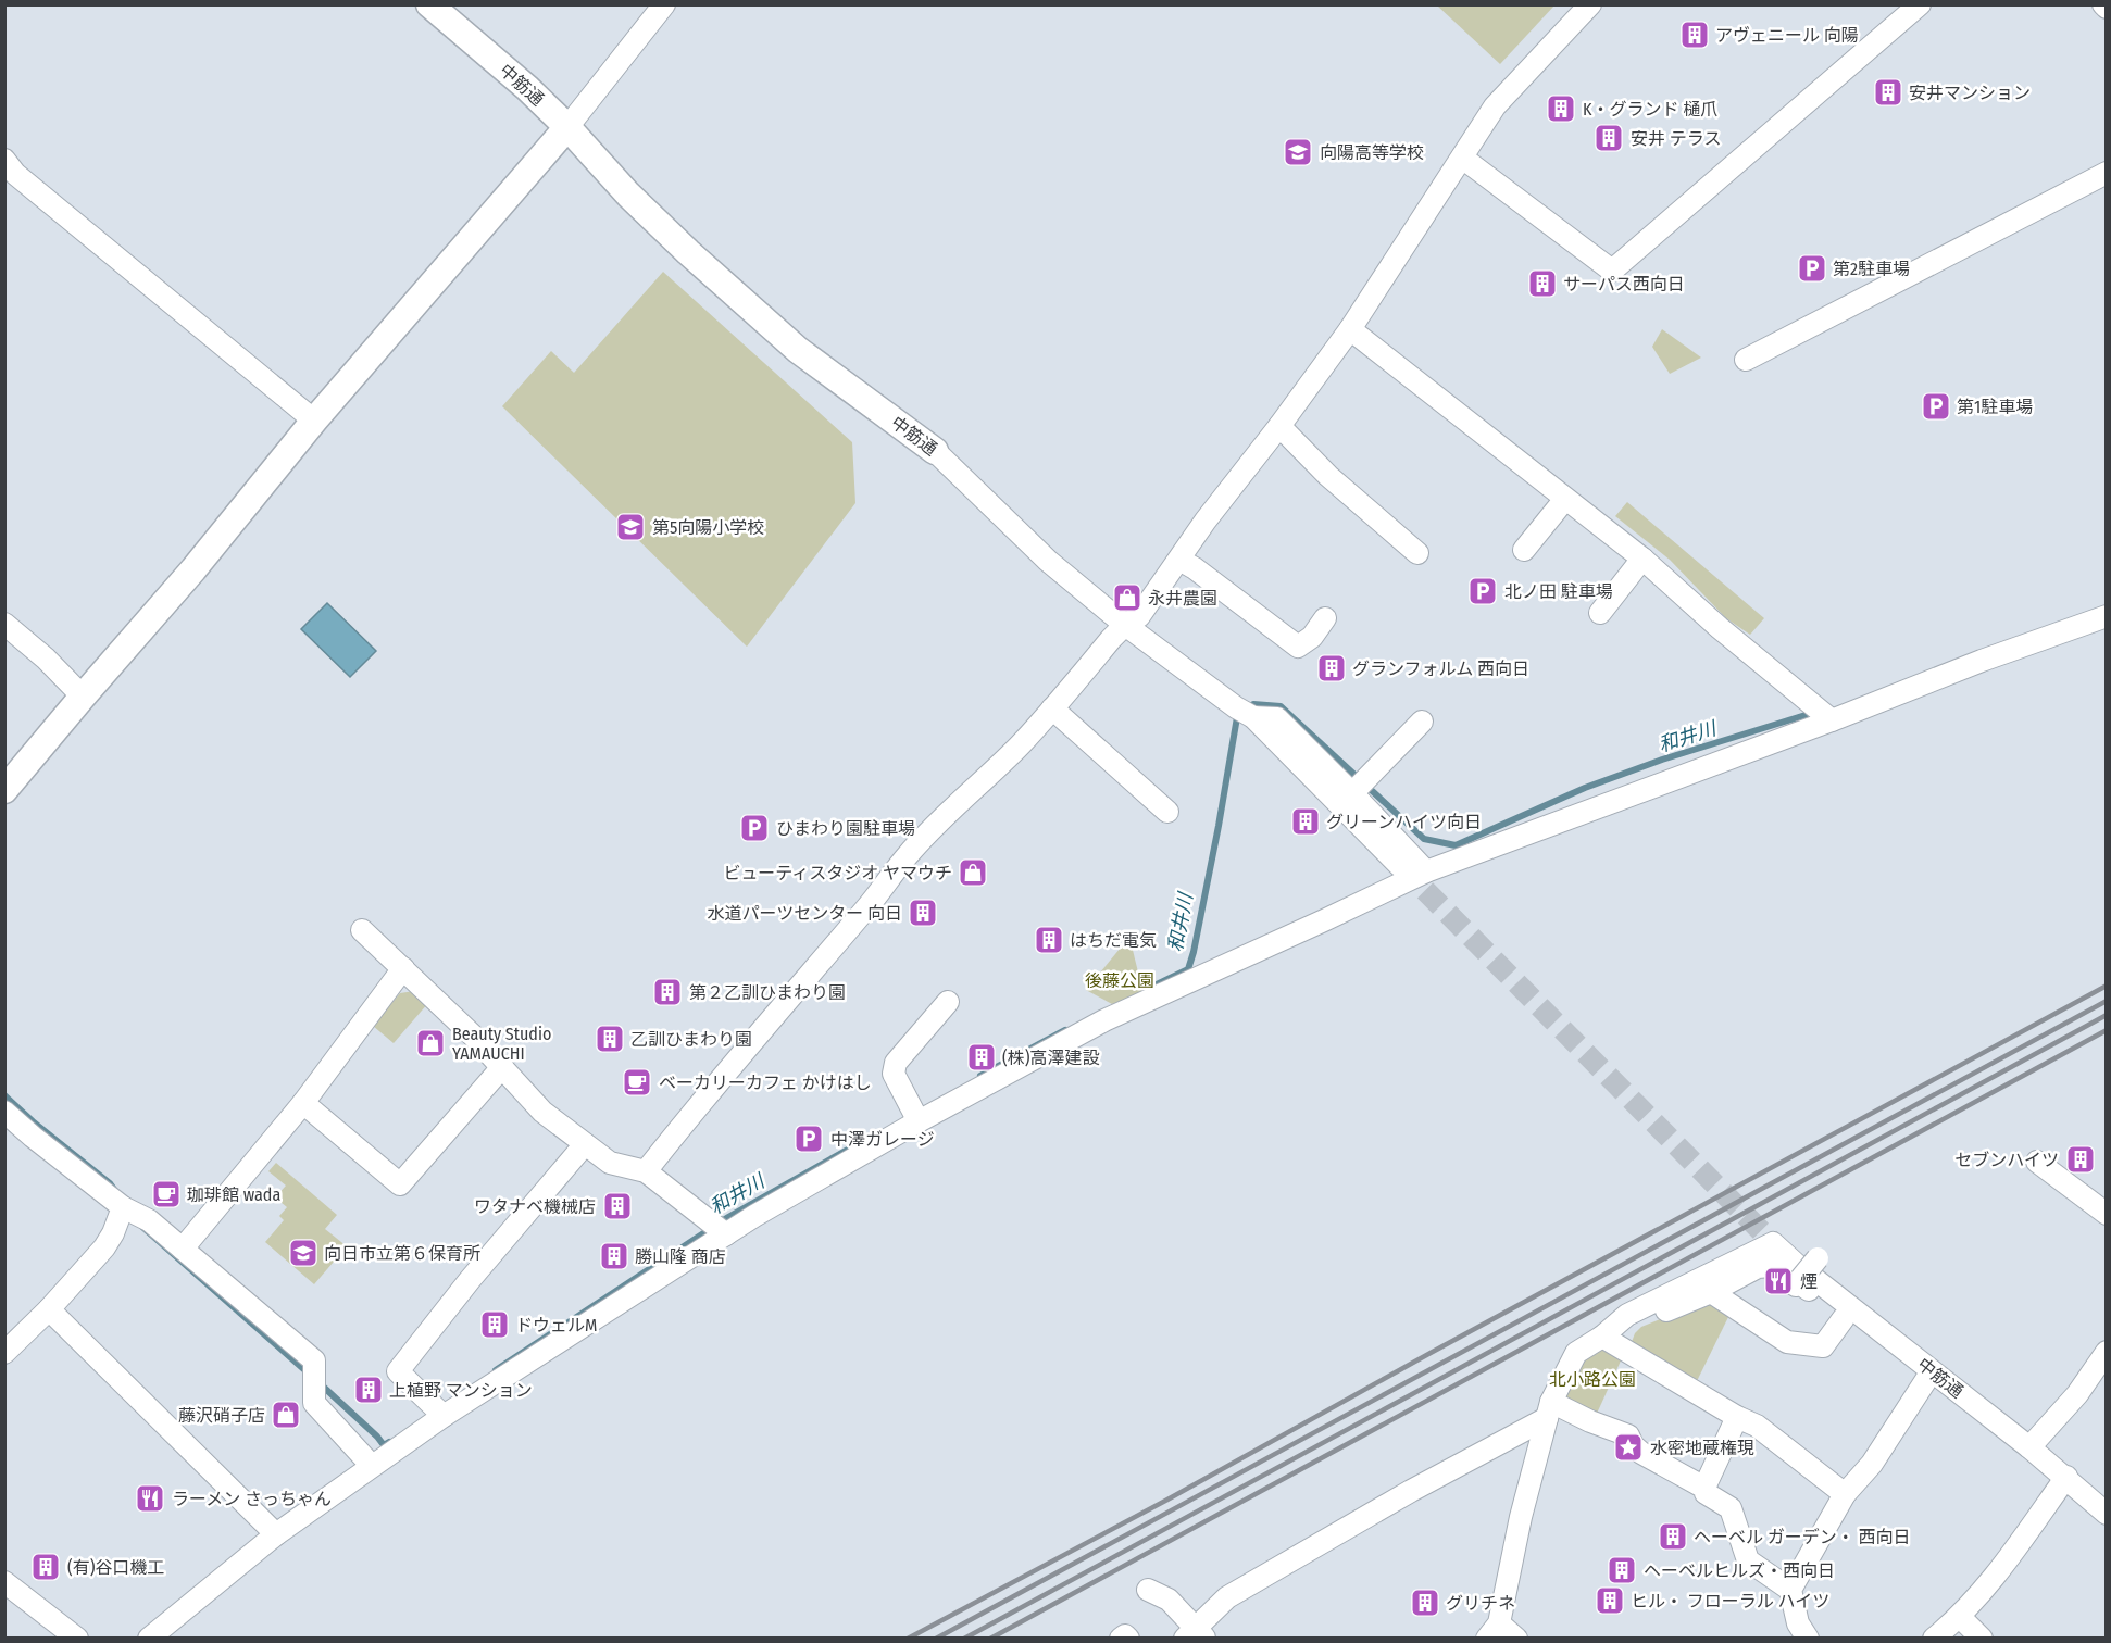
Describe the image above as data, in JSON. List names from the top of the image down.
{
  "streets": {
    "street": ["中筋通"]
  },
  "water": ["和井川"],
  "parks": ["後藤公園", "北小路公園"],
  "places": {
    "building": [
      "アヴェニール 向陽",
      "安井マンション",
      "K・グランド 樋爪",
      "安井 テラス",
      "サーパス西向日",
      "グランフォルム 西向日",
      "グリーンハイツ向日",
      "水道パーツセンター 向日",
      "はちだ電気",
      "第２乙訓ひまわり園",
      "乙訓ひまわり園",
      "(株)高澤建設",
      "セブンハイツ",
      "ワタナベ機械店",
      "勝山隆 商店",
      "ドウェルM",
      "上植野 マンション",
      "ヘーベル ガーデン・ 西向日",
      "(有)谷口機工",
      "ヘーベルヒルズ・西向日",
      "ヒル・ フローラル ハイツ",
      "グリチネ"
    ],
    "school or university": ["向陽高等学校", "第5向陽小学校", "向日市立第６保育所"],
    "parking": [
      "第2駐車場",
      "第1駐車場",
      "北ノ田 駐車場",
      "ひまわり園駐車場",
      "中澤ガレージ"
    ],
    "shop": [
      "永井農園",
      "ビューティスタジオ ヤマウチ",
      "Beauty Studio YAMAUCHI",
      "藤沢硝子店"
    ],
    "cafe": ["ベーカリーカフェ かけはし", "珈琲館 wada"],
    "restaurant": ["煙", "ラーメン さっちゃん"],
    "place": ["水密地蔵権現"]
  }
}
